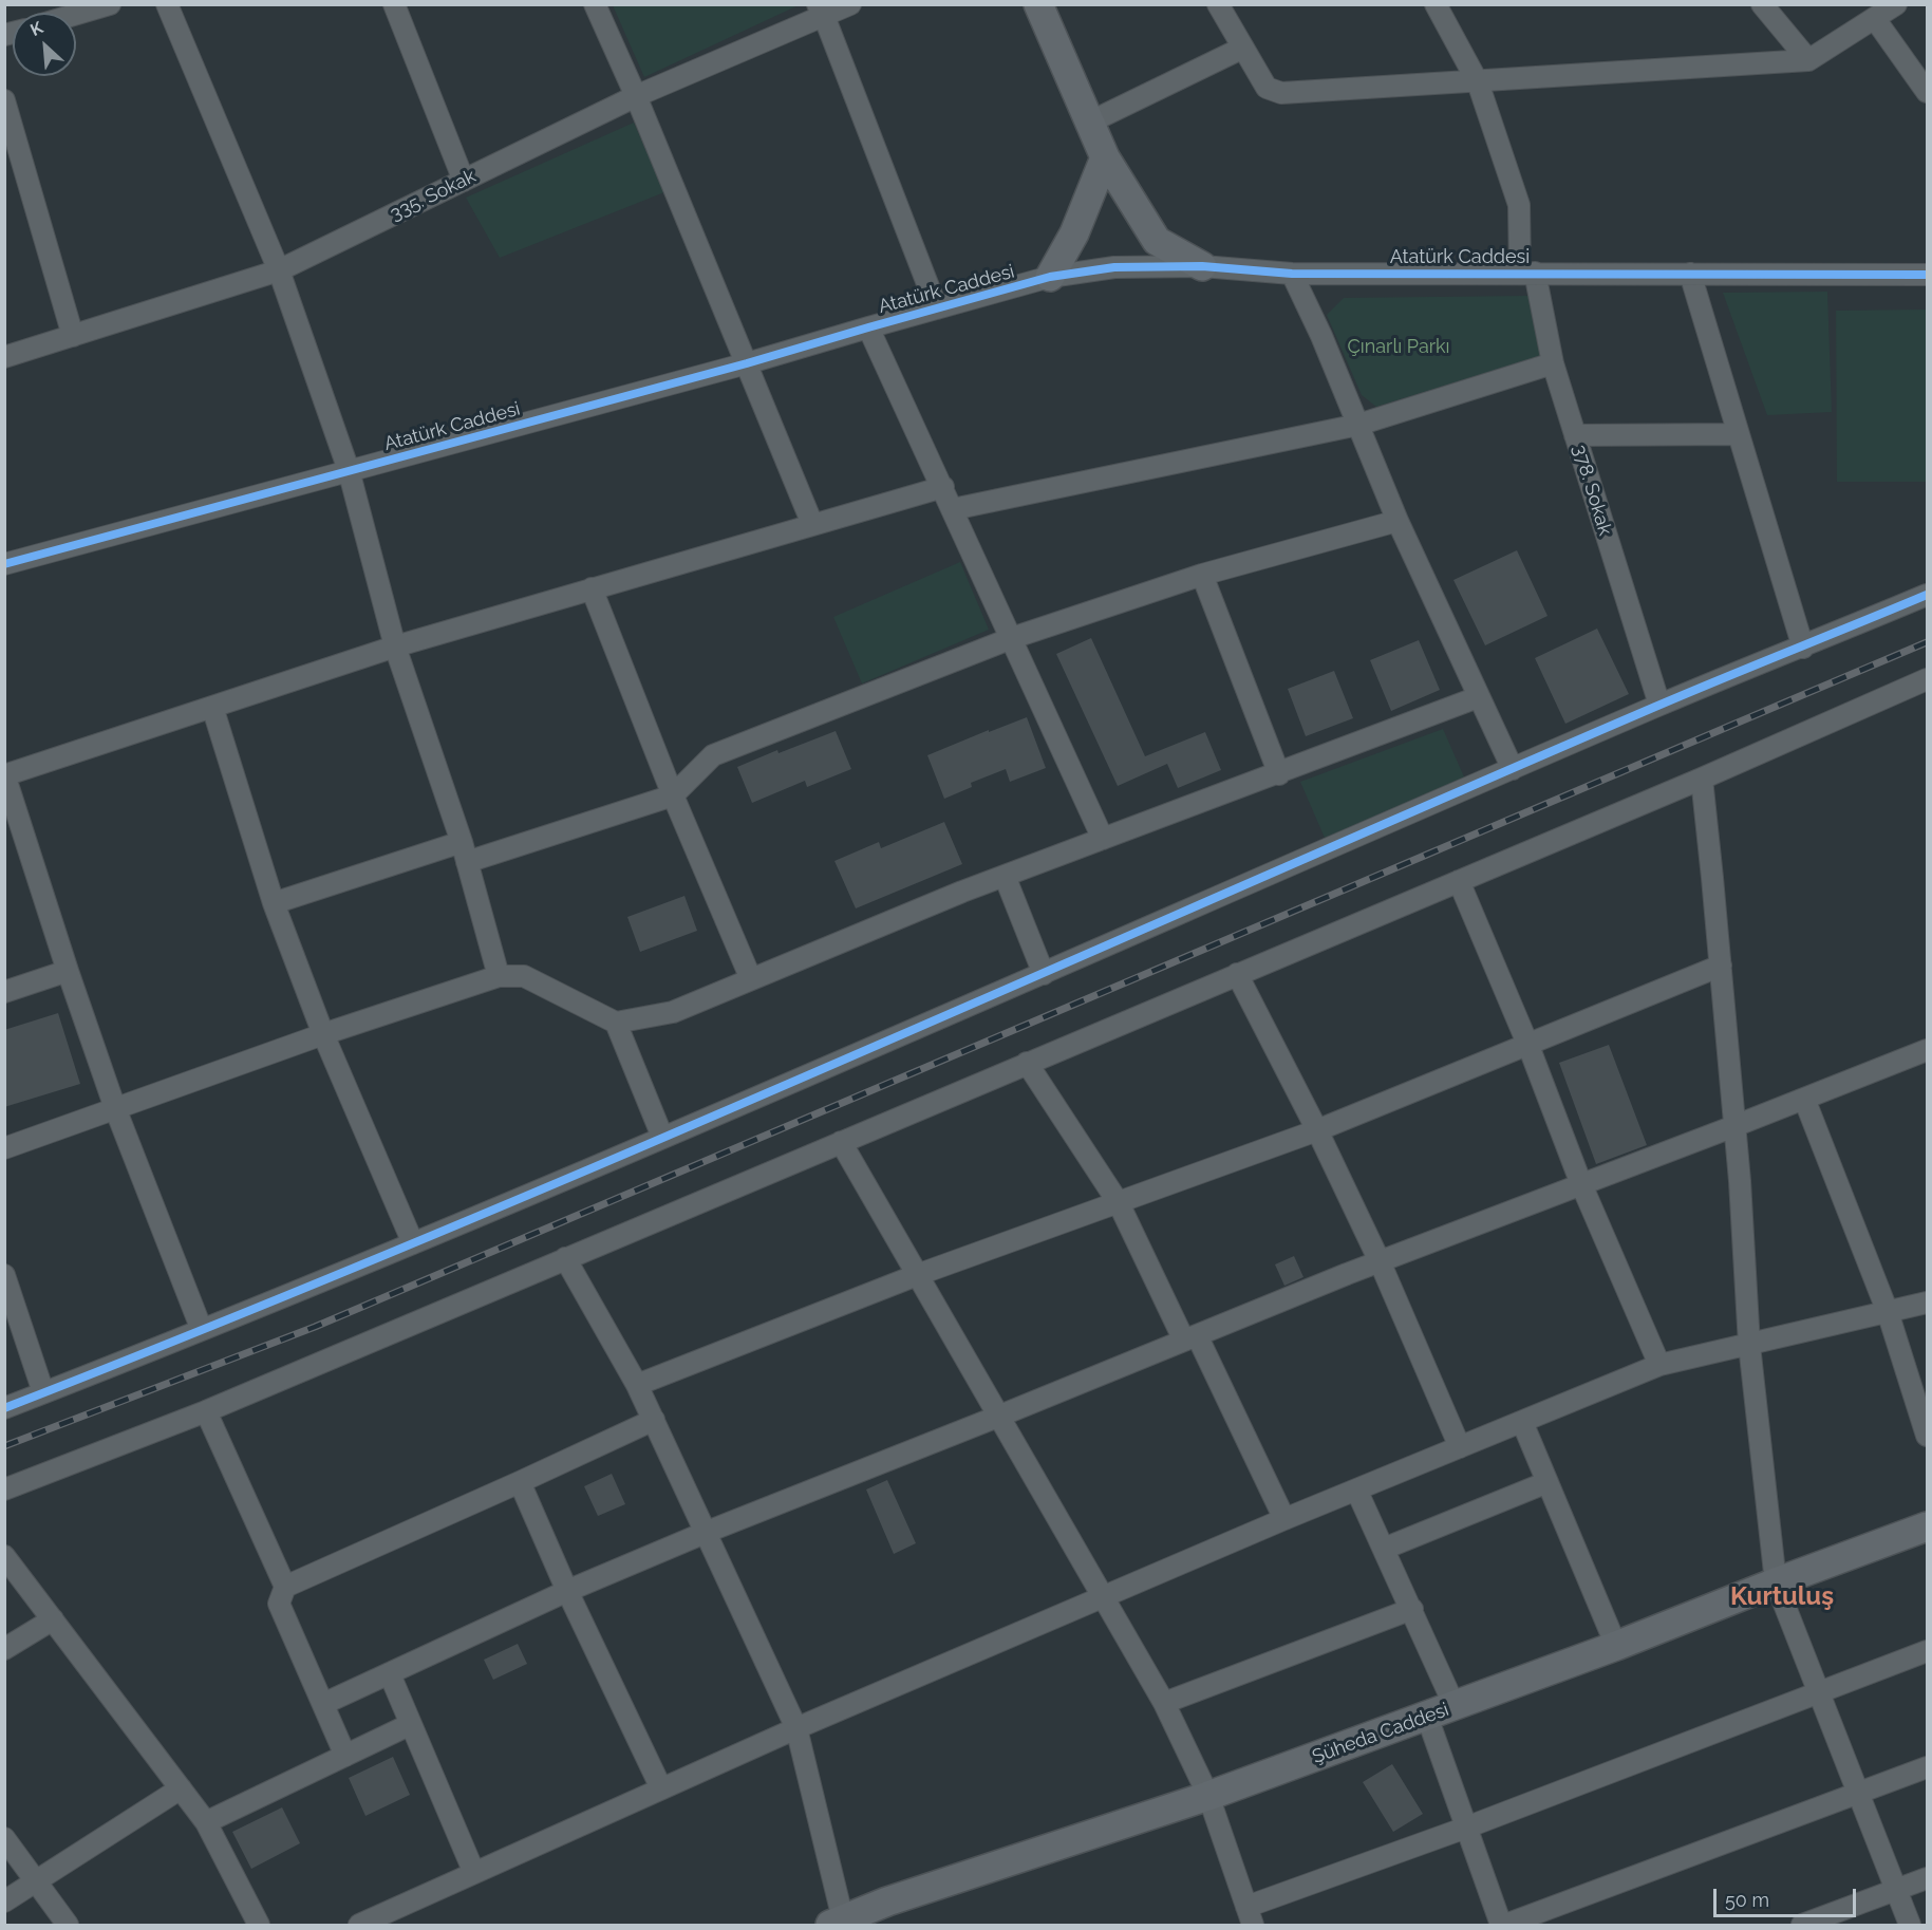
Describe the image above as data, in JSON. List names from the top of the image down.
{
  "streets": {
    "main road": ["Şüheda Caddesi"],
    "street": ["335. Sokak", "Atatürk Caddesi", "378. Sokak"]
  },
  "crossings": [
    ["Atatürk Caddesi", "378. Sokak"]
  ],
  "districts": ["Kurtuluş"],
  "parks": ["Çınarlı Parkı"],
  "scale_bar": "50 m",
  "north": "top left"
}
